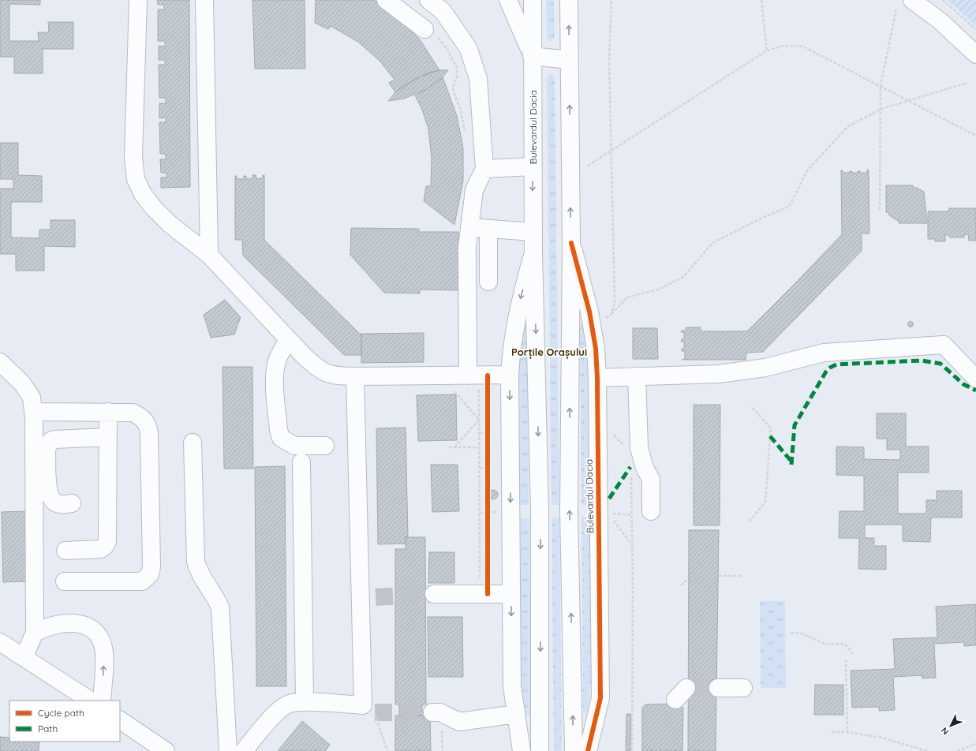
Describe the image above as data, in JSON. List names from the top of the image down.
{
  "streets": {
    "main road": ["Bulevardul Dacia"]
  },
  "districts": ["Porțile Orașului"],
  "legend": ["Cycle path", "Path"],
  "north": "bottom left"
}
